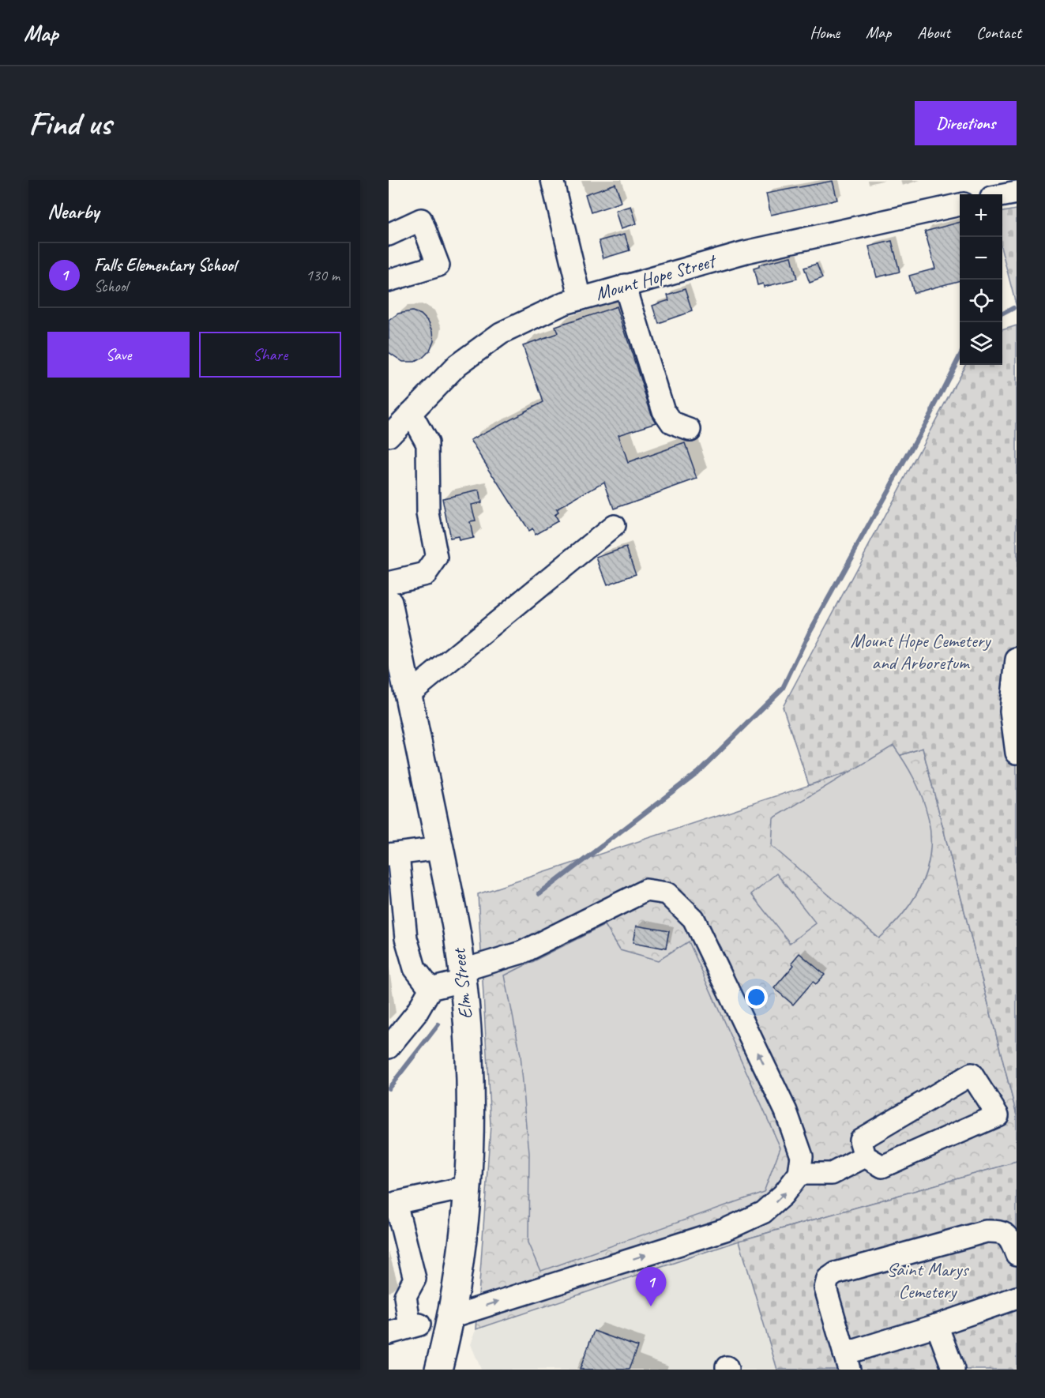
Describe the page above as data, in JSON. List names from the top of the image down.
{
  "streets": {
    "main road": ["Elm Street"],
    "street": ["Mount Hope Street"]
  },
  "parks": ["Mount Hope Cemetery and Arboretum", "Saint Marys Cemetery"],
  "page": {
    "header": "Map",
    "nav": [
      "Home",
      "Map",
      "About",
      "Contact"
    ],
    "buttons": [
      "Directions",
      ["Save", "Share"]
    ],
    "title": "Find us",
    "heading": "Nearby",
    "map_buttons": ["+", "−"],
    "list": [
      {
        "mark": "1",
        "name": "Falls Elementary School",
        "note": "School",
        "value": "130 m"
      }
    ],
    "pins": "1"
  }
}
